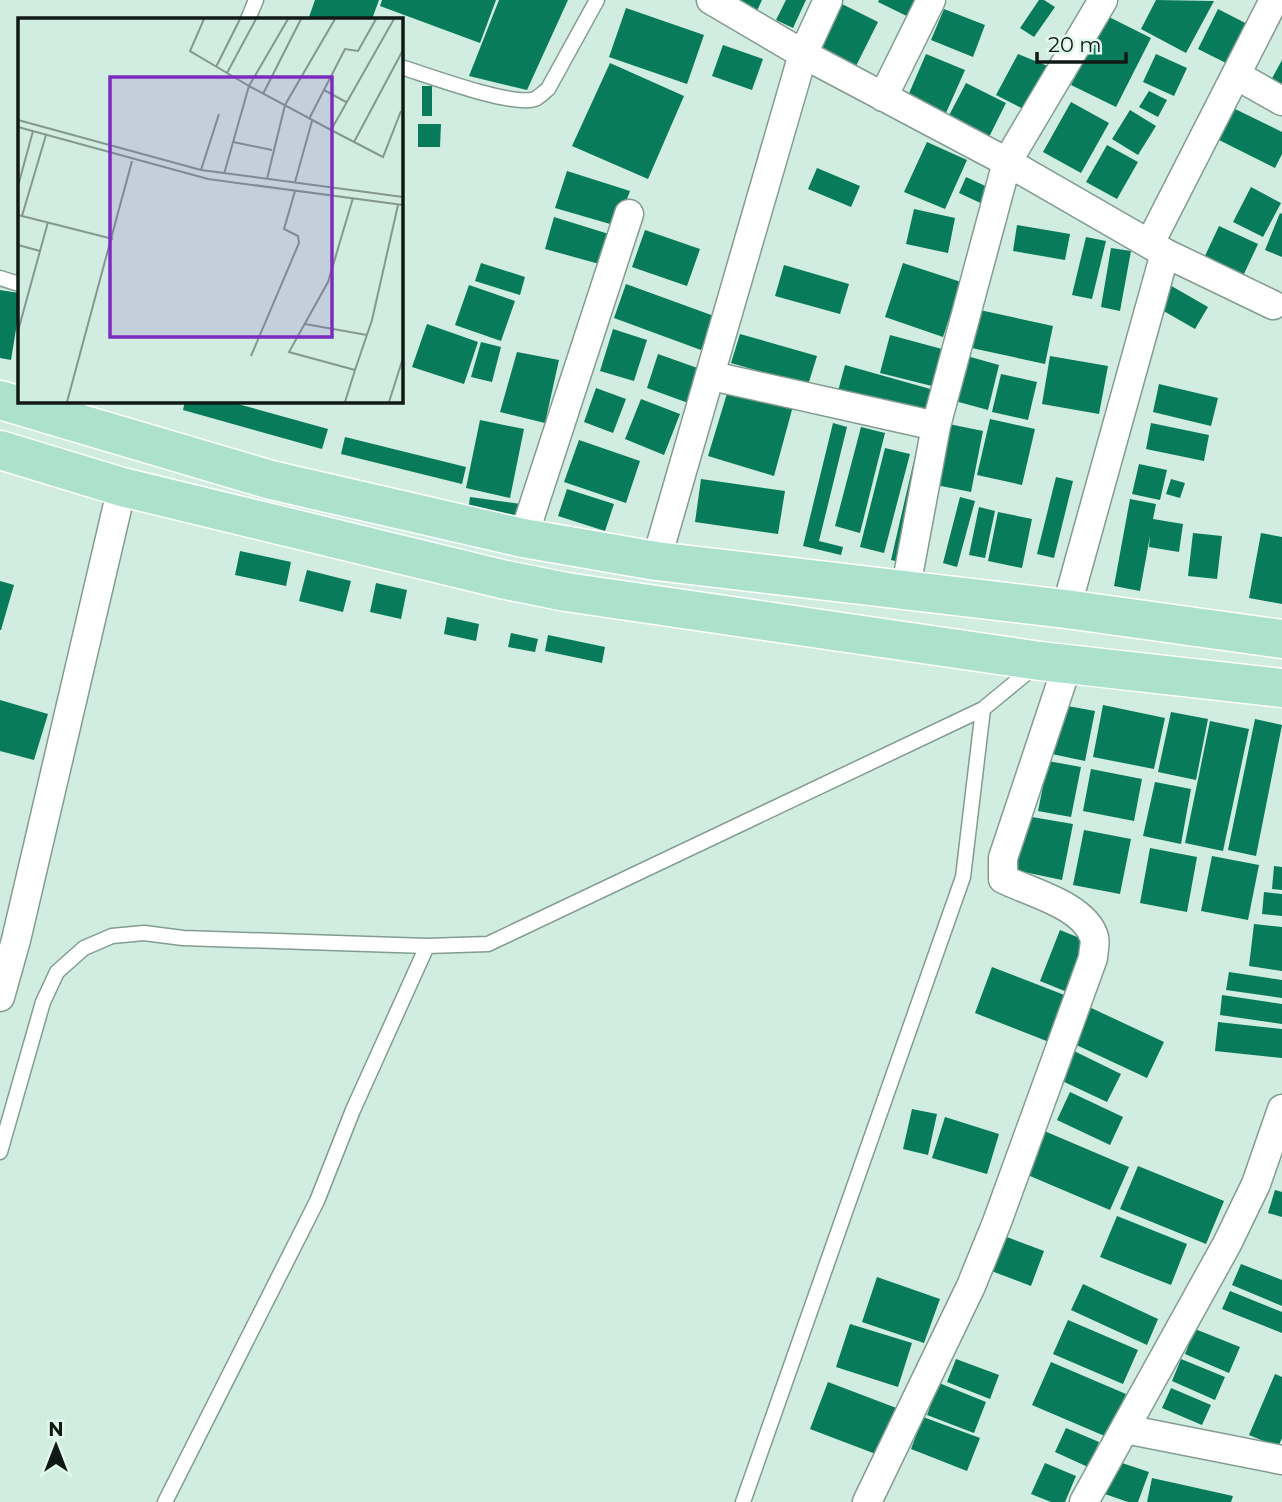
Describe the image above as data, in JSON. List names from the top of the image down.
{
  "scale_bar": "20 m",
  "north": "top"
}
